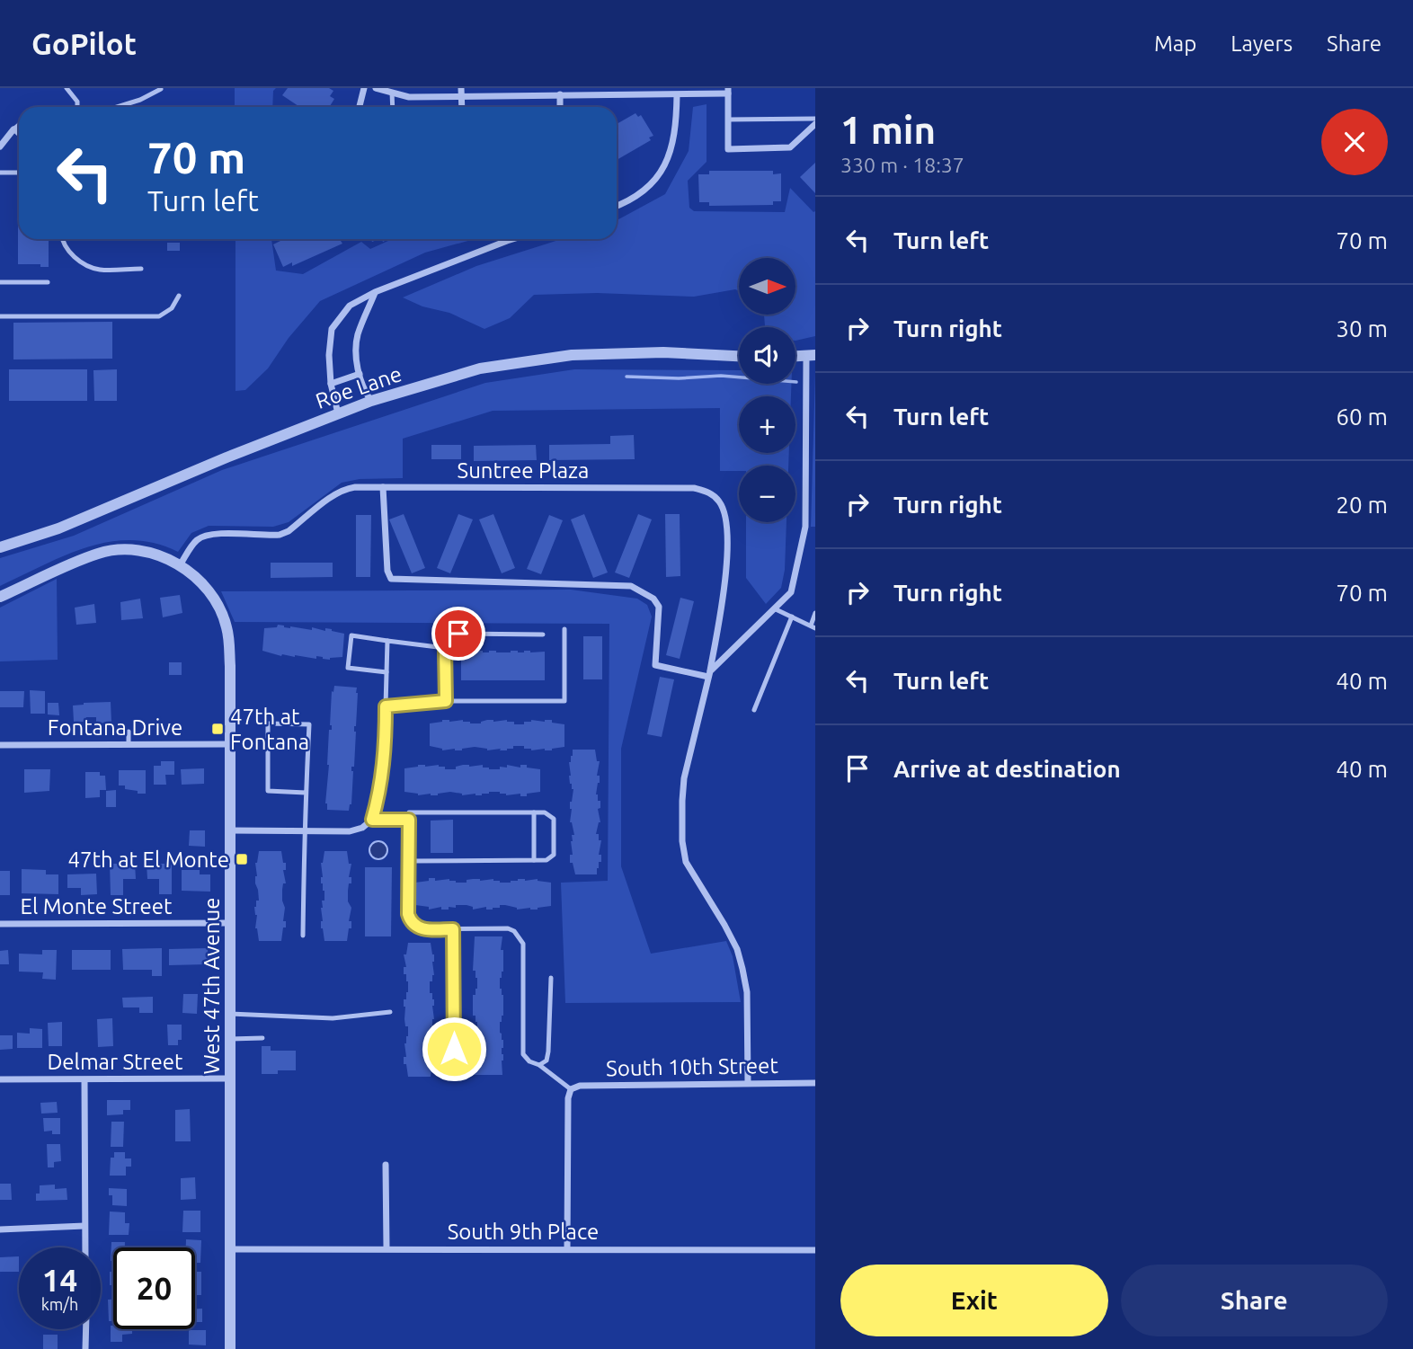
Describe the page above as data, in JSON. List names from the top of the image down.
{
  "streets": {
    "street": [
      "Roe Lane",
      "Suntree Plaza",
      "Fontana Drive",
      "El Monte Street",
      "West 47th Avenue",
      "Delmar Street",
      "South 10th Street",
      "South 9th Place"
    ]
  },
  "crossings": [
    ["Suntree Plaza", "West 47th Avenue"],
    ["Fontana Drive", "West 47th Avenue"],
    ["El Monte Street", "West 47th Avenue"],
    ["West 47th Avenue", "Delmar Street"],
    ["West 47th Avenue", "South 9th Place"]
  ],
  "places": {
    "transit": ["47th at Fontana", "47th at El Monte"]
  },
  "north": "right",
  "page": {
    "header": "GoPilot",
    "nav": ["Map", "Layers", "Share"],
    "heading": ["1 min", "330 m · 18:37"],
    "turn": ["70 m", "Turn left"],
    "list": [
      {
        "name": "Turn left",
        "value": "70 m"
      },
      {
        "name": "Turn right",
        "value": "30 m"
      },
      {
        "name": "Turn left",
        "value": "60 m"
      },
      {
        "name": "Turn right",
        "value": "20 m"
      },
      {
        "name": "Turn right",
        "value": "70 m"
      },
      {
        "name": "Turn left",
        "value": "40 m"
      },
      {
        "name": "Arrive at destination",
        "value": "40 m"
      }
    ],
    "map_buttons": ["+", "−"],
    "speed": "14 km/h",
    "limit": "20",
    "buttons": ["Exit", "Share"]
  }
}
